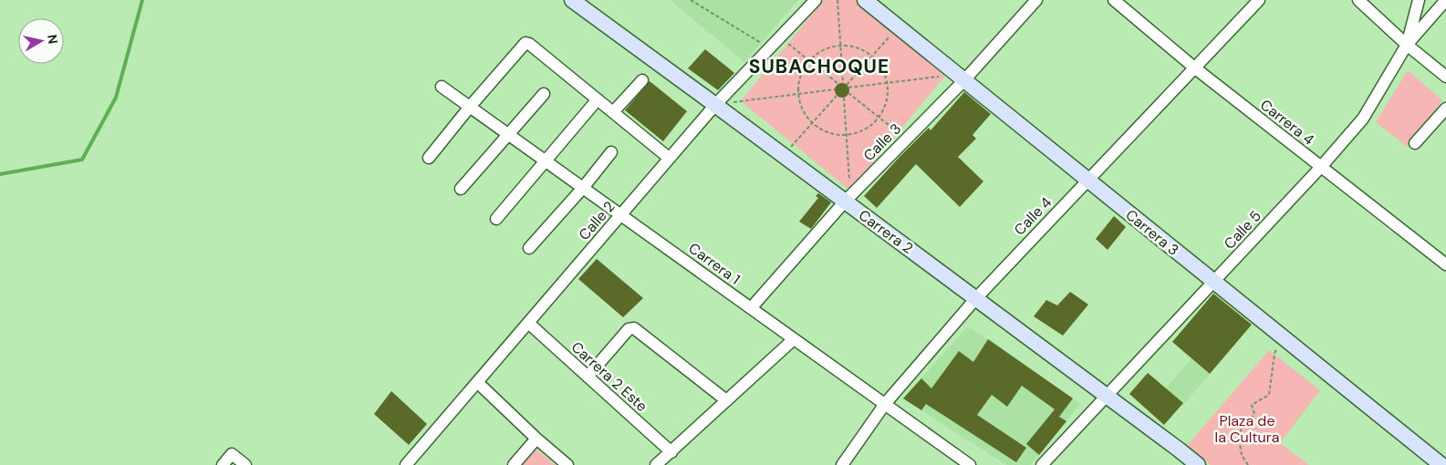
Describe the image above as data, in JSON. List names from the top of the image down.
{
  "streets": {
    "street": [
      "Carrera 4",
      "Calle 3",
      "Calle 4",
      "Calle 2",
      "Calle 5",
      "Carrera 2",
      "Carrera 3",
      "Carrera 1",
      "Carrera 2 Este"
    ]
  },
  "crossings": [
    ["Carrera 4", "Calle 4"],
    ["Carrera 4", "Calle 5"],
    ["Calle 3", "Carrera 2"],
    ["Calle 3", "Carrera 3"],
    ["Calle 3", "Carrera 1"],
    ["Calle 4", "Carrera 2"],
    ["Calle 4", "Carrera 3"],
    ["Calle 4", "Carrera 1"],
    ["Calle 2", "Carrera 2"],
    ["Calle 2", "Carrera 1"],
    ["Calle 2", "Carrera 2 Este"],
    ["Calle 5", "Carrera 2"],
    ["Calle 5", "Carrera 3"]
  ],
  "districts": ["SUBACHOQUE"],
  "parks": ["Plaza de la Cultura"],
  "north": "right"
}
